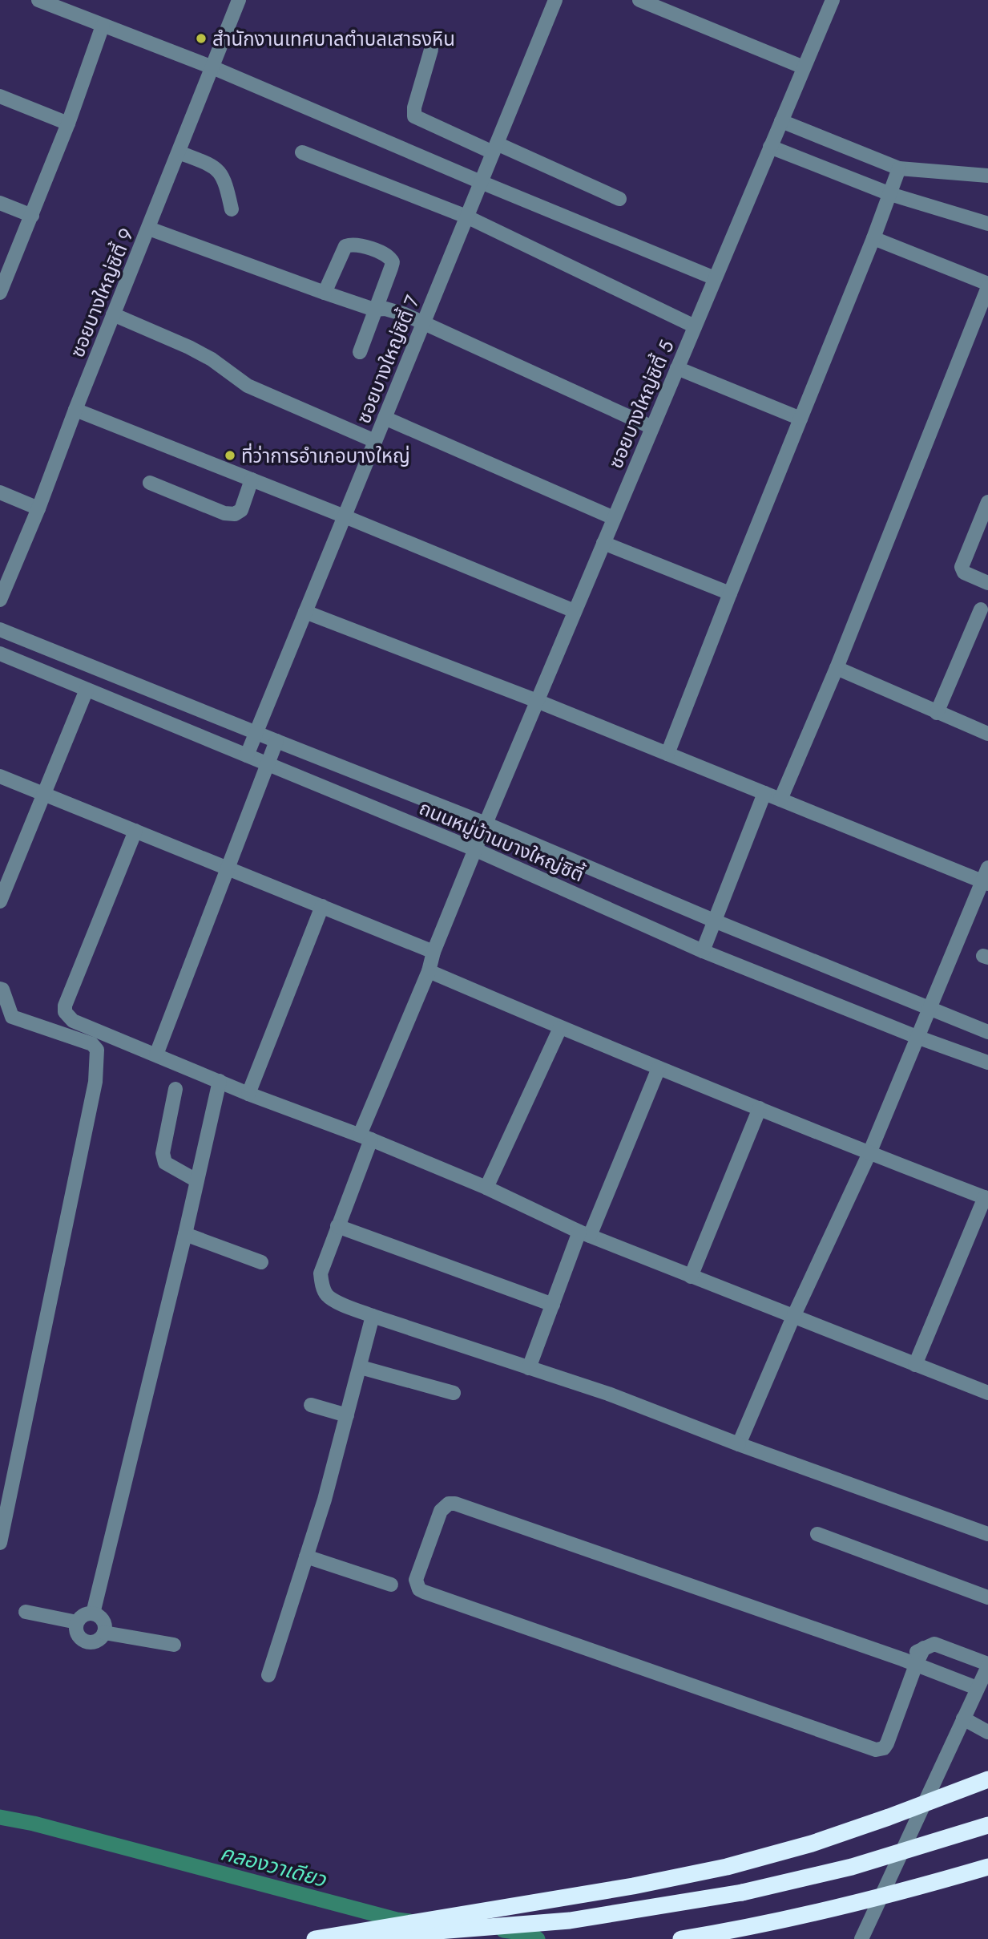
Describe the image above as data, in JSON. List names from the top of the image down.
{
  "streets": {
    "street": [
      "ซอยบางใหญ่ซิตี้ 9",
      "ซอยบางใหญ่ซิตี้ 7",
      "ซอยบางใหญ่ซิตี้ 5",
      "ถนนหมู่บ้านบางใหญ่ซิตี้"
    ]
  },
  "crossings": [
    ["ซอยบางใหญ่ซิตี้ 7", "ถนนหมู่บ้านบางใหญ่ซิตี้"],
    ["ซอยบางใหญ่ซิตี้ 5", "ถนนหมู่บ้านบางใหญ่ซิตี้"]
  ],
  "water": ["คลองวาเดียว"],
  "places": ["สำนักงานเทศบาลตำบลเสาธงหิน", "ที่ว่าการอำเภอบางใหญ่"]
}
